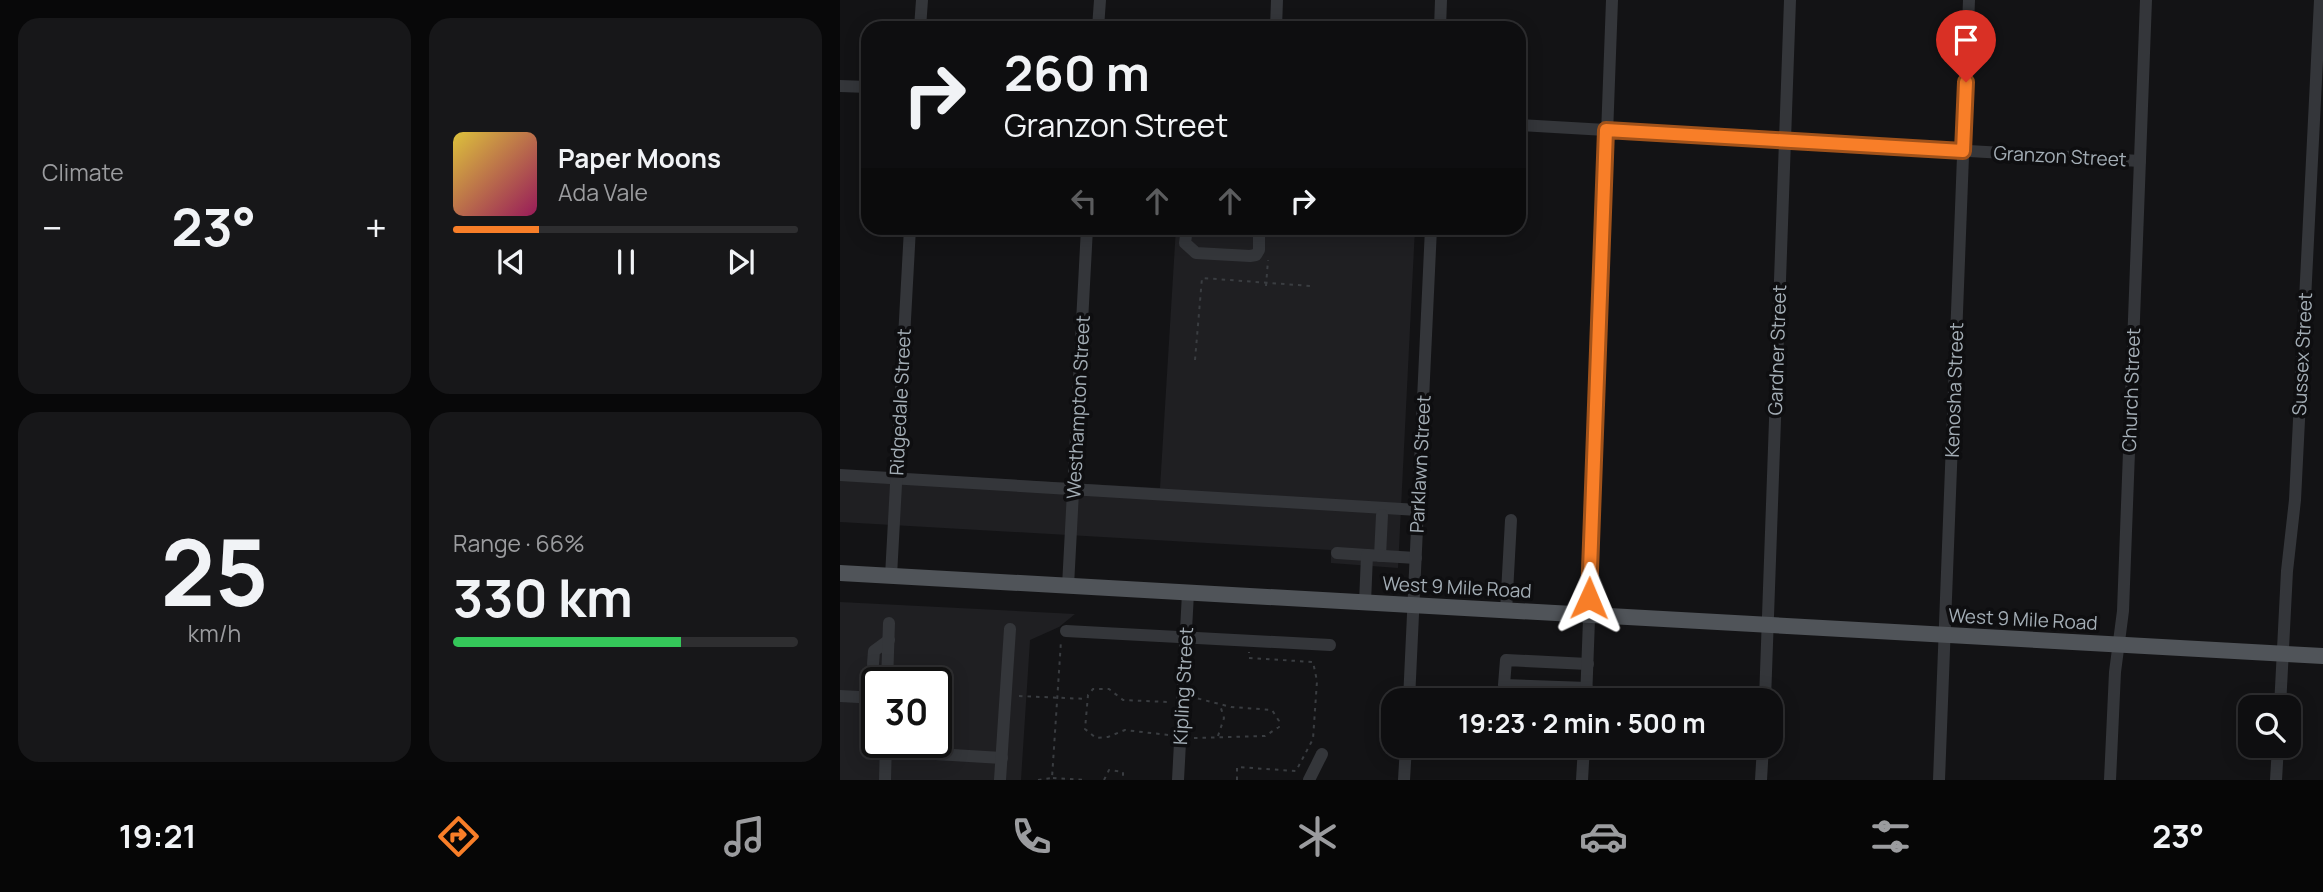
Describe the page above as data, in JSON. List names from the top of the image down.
{
  "streets": {
    "main road": ["West 9 Mile Road"],
    "street": [
      "Granzon Street",
      "Gardner Street",
      "Sussex Street",
      "Kenosha Street",
      "Church Street",
      "Ridgedale Street",
      "Westhampton Street",
      "Parklawn Street",
      "Kipling Street"
    ]
  },
  "crossings": [
    ["Granzon Street", "Gardner Street"],
    ["Granzon Street", "Kenosha Street"],
    ["Granzon Street", "Church Street"],
    ["Gardner Street", "West 9 Mile Road"],
    ["Sussex Street", "West 9 Mile Road"],
    ["Kenosha Street", "West 9 Mile Road"],
    ["Church Street", "West 9 Mile Road"],
    ["Ridgedale Street", "West 9 Mile Road"],
    ["Westhampton Street", "West 9 Mile Road"],
    ["Parklawn Street", "West 9 Mile Road"],
    ["West 9 Mile Road", "Kipling Street"]
  ],
  "page": {
    "tile": [
      "Climate",
      ["25", "km/h"],
      ["Range · 66%", "330 km"]
    ],
    "turn": ["260 m", "Granzon Street"],
    "song": ["Paper Moons", "Ada Vale"],
    "heat": ["−", "23°", "+"],
    "limit": "30",
    "trip": "19:23 · 2 min · 500 m",
    "tabs": ["19:21", "23°"]
  }
}
